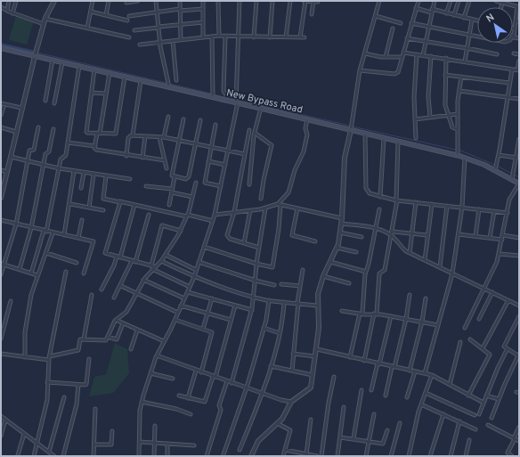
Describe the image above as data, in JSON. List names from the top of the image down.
{
  "streets": {
    "main road": ["New Bypass Road"]
  },
  "north": "top left"
}
